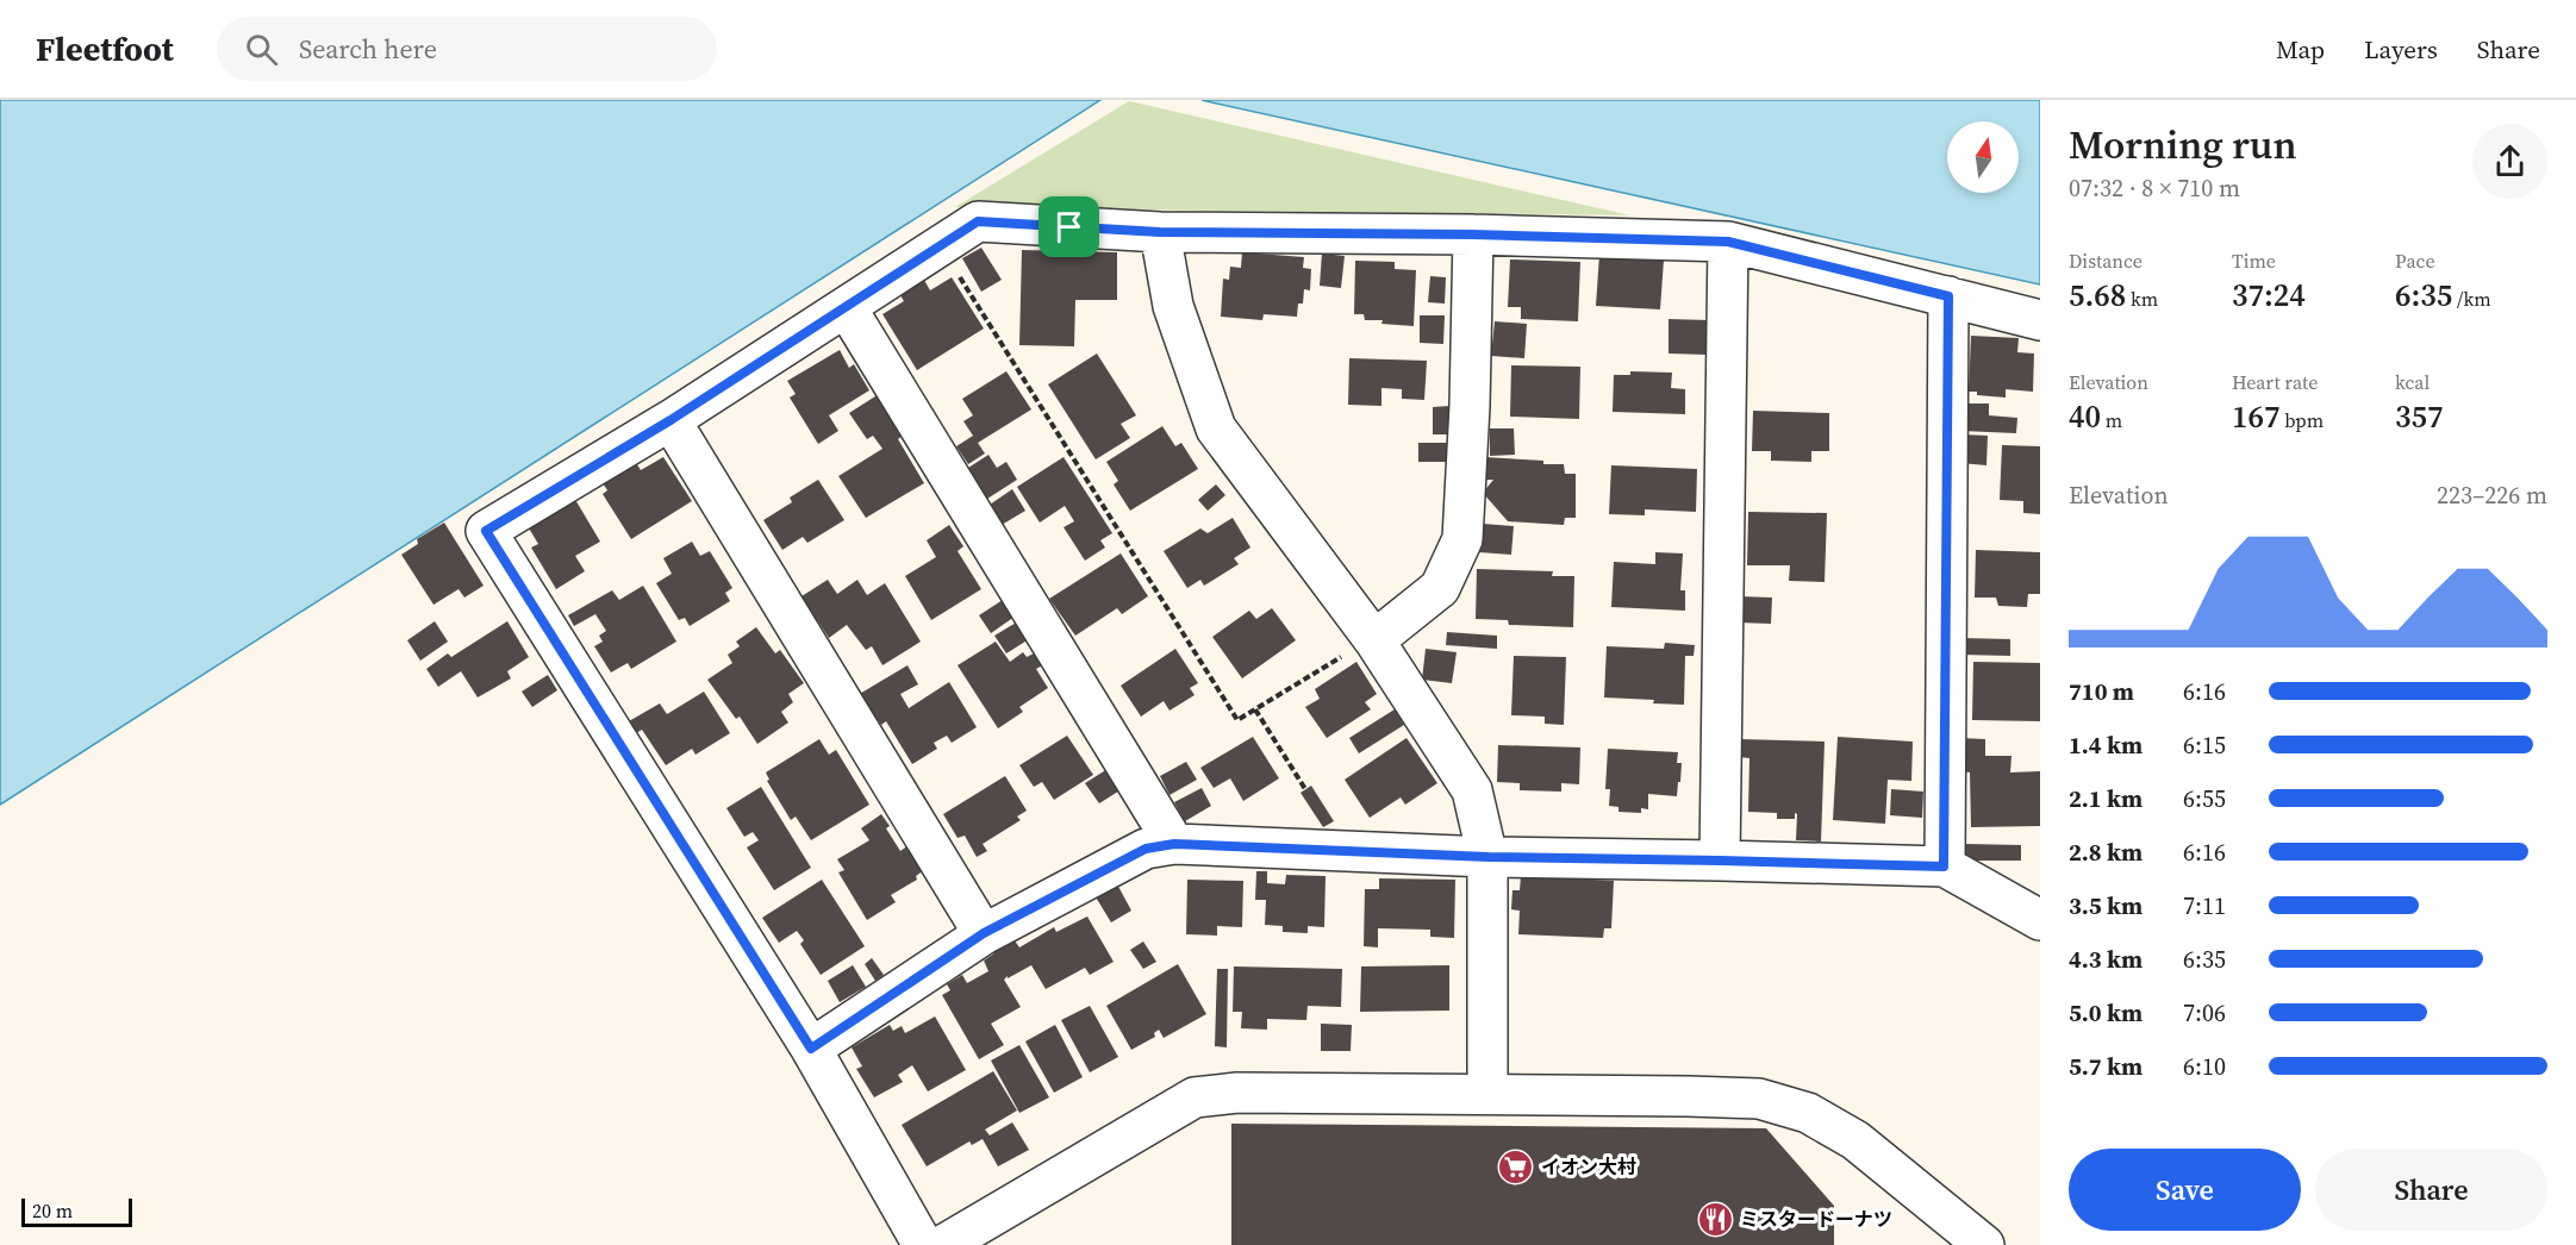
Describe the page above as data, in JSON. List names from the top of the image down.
{
  "places": {
    "supermarket": ["イオン大村"],
    "restaurant": ["ミスタードーナツ"]
  },
  "scale_bar": "20 m",
  "north": "top",
  "page": {
    "header": "Fleetfoot",
    "search": "Search here",
    "nav": ["Map", "Layers", "Share"],
    "heading": ["Morning run", "07:32 · 8 × 710 m"],
    "stats": [
      ["Distance", "5.68 km"],
      ["Time", "37:24"],
      ["Pace", "6:35 /km"],
      ["Elevation", "40 m"],
      ["Heart rate", "167 bpm"],
      ["kcal", "357"]
    ],
    "chart": ["Elevation", "223–226 m"],
    "list": [
      {
        "name": "710 m",
        "note": "6:16"
      },
      {
        "name": "1.4 km",
        "note": "6:15"
      },
      {
        "name": "2.1 km",
        "note": "6:55"
      },
      {
        "name": "2.8 km",
        "note": "6:16"
      },
      {
        "name": "3.5 km",
        "note": "7:11"
      },
      {
        "name": "4.3 km",
        "note": "6:35"
      },
      {
        "name": "5.0 km",
        "note": "7:06"
      },
      {
        "name": "5.7 km",
        "note": "6:10"
      }
    ],
    "buttons": ["Save", "Share"],
    "scale": "20 m"
  }
}
